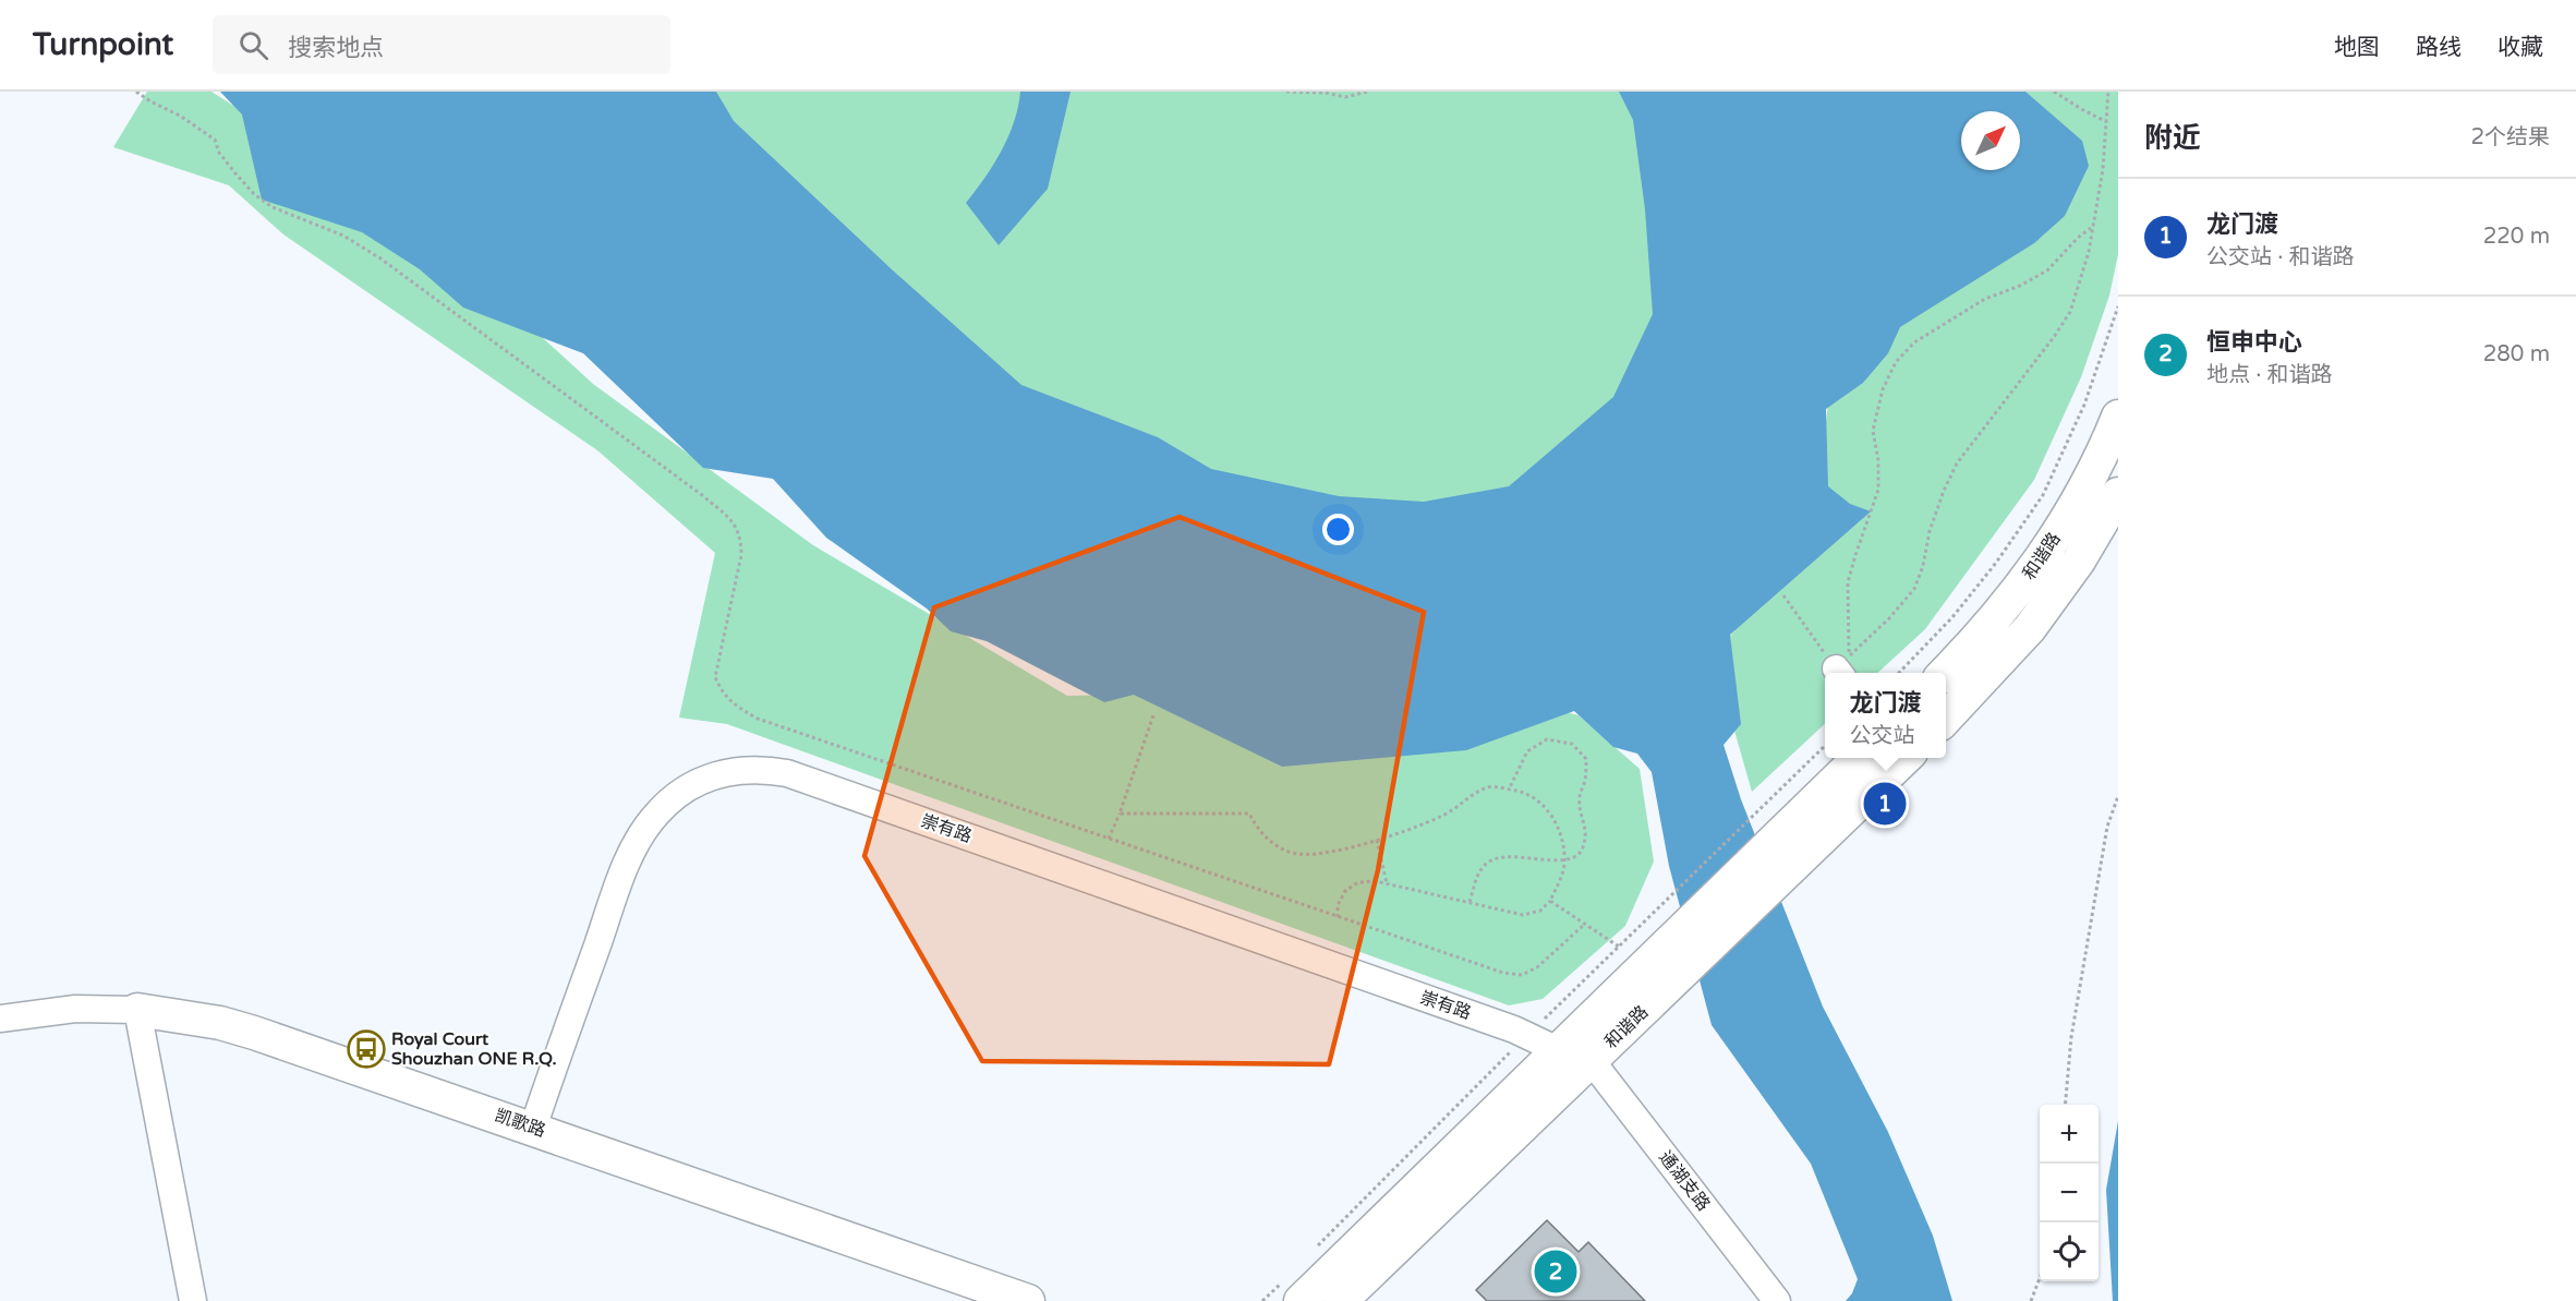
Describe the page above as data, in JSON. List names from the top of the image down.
{
  "streets": {
    "main road": ["和谐路", "凯歌路"],
    "street": ["崇有路", "通湖支路"]
  },
  "crossings": [
    ["和谐路", "崇有路"],
    ["和谐路", "通湖支路"],
    ["崇有路", "凯歌路"]
  ],
  "places": {
    "bus stop": ["Royal Court Shouzhan ONE R.Q."]
  },
  "north": "top right",
  "page": {
    "header": "Turnpoint",
    "search": "搜索地点",
    "nav": ["地图", "路线", "收藏"],
    "heading": ["附近", "2个结果"],
    "list": [
      {
        "mark": "1",
        "name": "龙门渡",
        "note": "公交站 · 和谐路",
        "value": "220 m"
      },
      {
        "mark": "2",
        "name": "恒申中心",
        "note": "地点 · 和谐路",
        "value": "280 m"
      }
    ],
    "popup": ["龙门渡", "公交站"],
    "pins": ["1", "2"],
    "map_buttons": ["+", "−"]
  }
}
